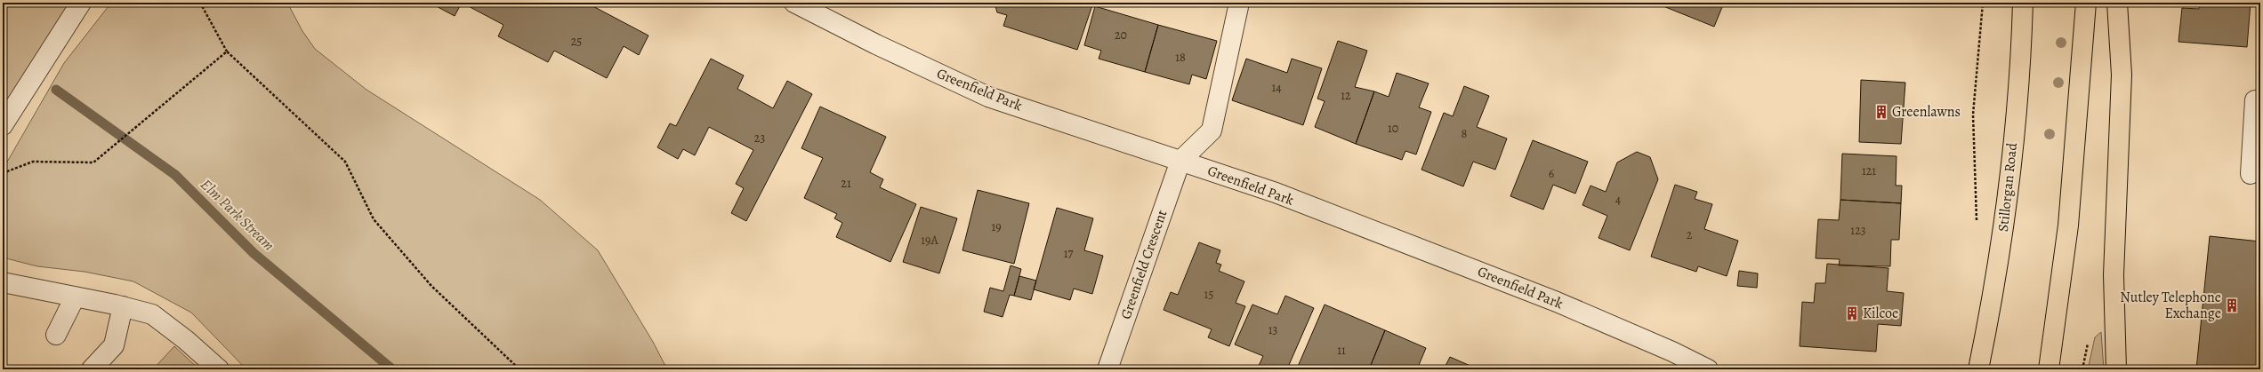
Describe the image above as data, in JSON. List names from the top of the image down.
{
  "streets": {
    "main road": ["Stillorgan Road"],
    "street": ["Greenfield Park", "Greenfield Crescent"]
  },
  "crossings": [
    ["Greenfield Park", "Greenfield Crescent"]
  ],
  "water": ["Elm Park Stream"],
  "places": {
    "building": ["Greenlawns", "Nutley Telephone Exchange", "Kilcoe"]
  },
  "house_numbers": [
    "20",
    "25",
    "18",
    "14",
    "12",
    "10",
    "8",
    "23",
    "121",
    "6",
    "21",
    "4",
    "19",
    "123",
    "2",
    "19A",
    "17",
    "15",
    "13",
    "11"
  ]
}
